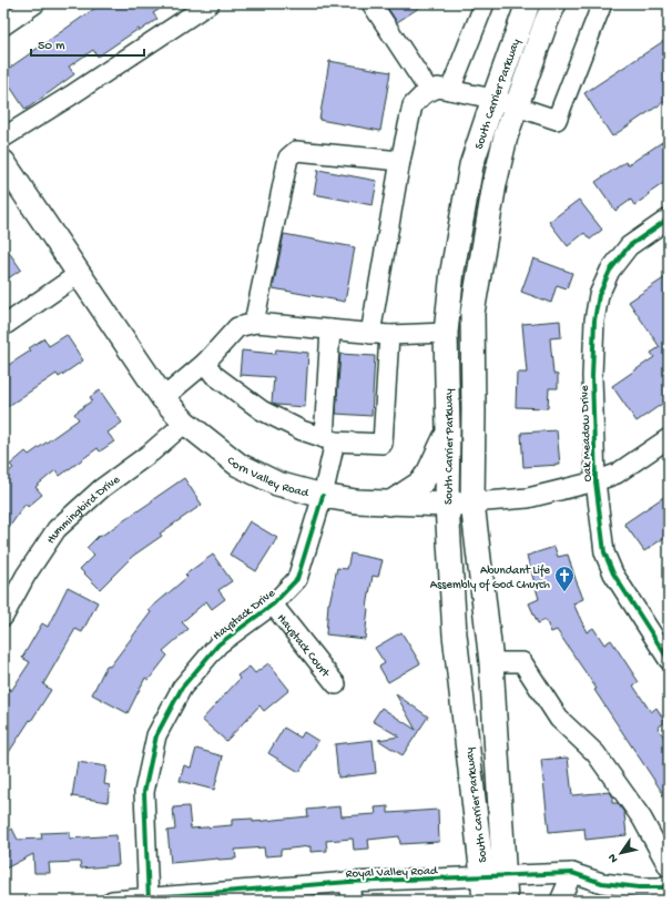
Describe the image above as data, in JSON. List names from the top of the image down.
{
  "streets": {
    "main road": ["South Carrier Parkway", "Corn Valley Road"],
    "street": [
      "Oak Meadow Drive",
      "Hummingbird Drive",
      "Haystack Drive",
      "Haystack Court",
      "Royal Valley Road"
    ]
  },
  "crossings": [
    ["South Carrier Parkway", "Corn Valley Road"],
    ["South Carrier Parkway", "Royal Valley Road"],
    ["Oak Meadow Drive", "Corn Valley Road"],
    ["Corn Valley Road", "Hummingbird Drive"],
    ["Corn Valley Road", "Haystack Drive"],
    ["Haystack Drive", "Haystack Court"],
    ["Haystack Drive", "Royal Valley Road"]
  ],
  "places": {
    "church": ["Abundant Life Assembly of God Church"]
  },
  "scale_bar": "50 m",
  "north": "bottom left"
}
